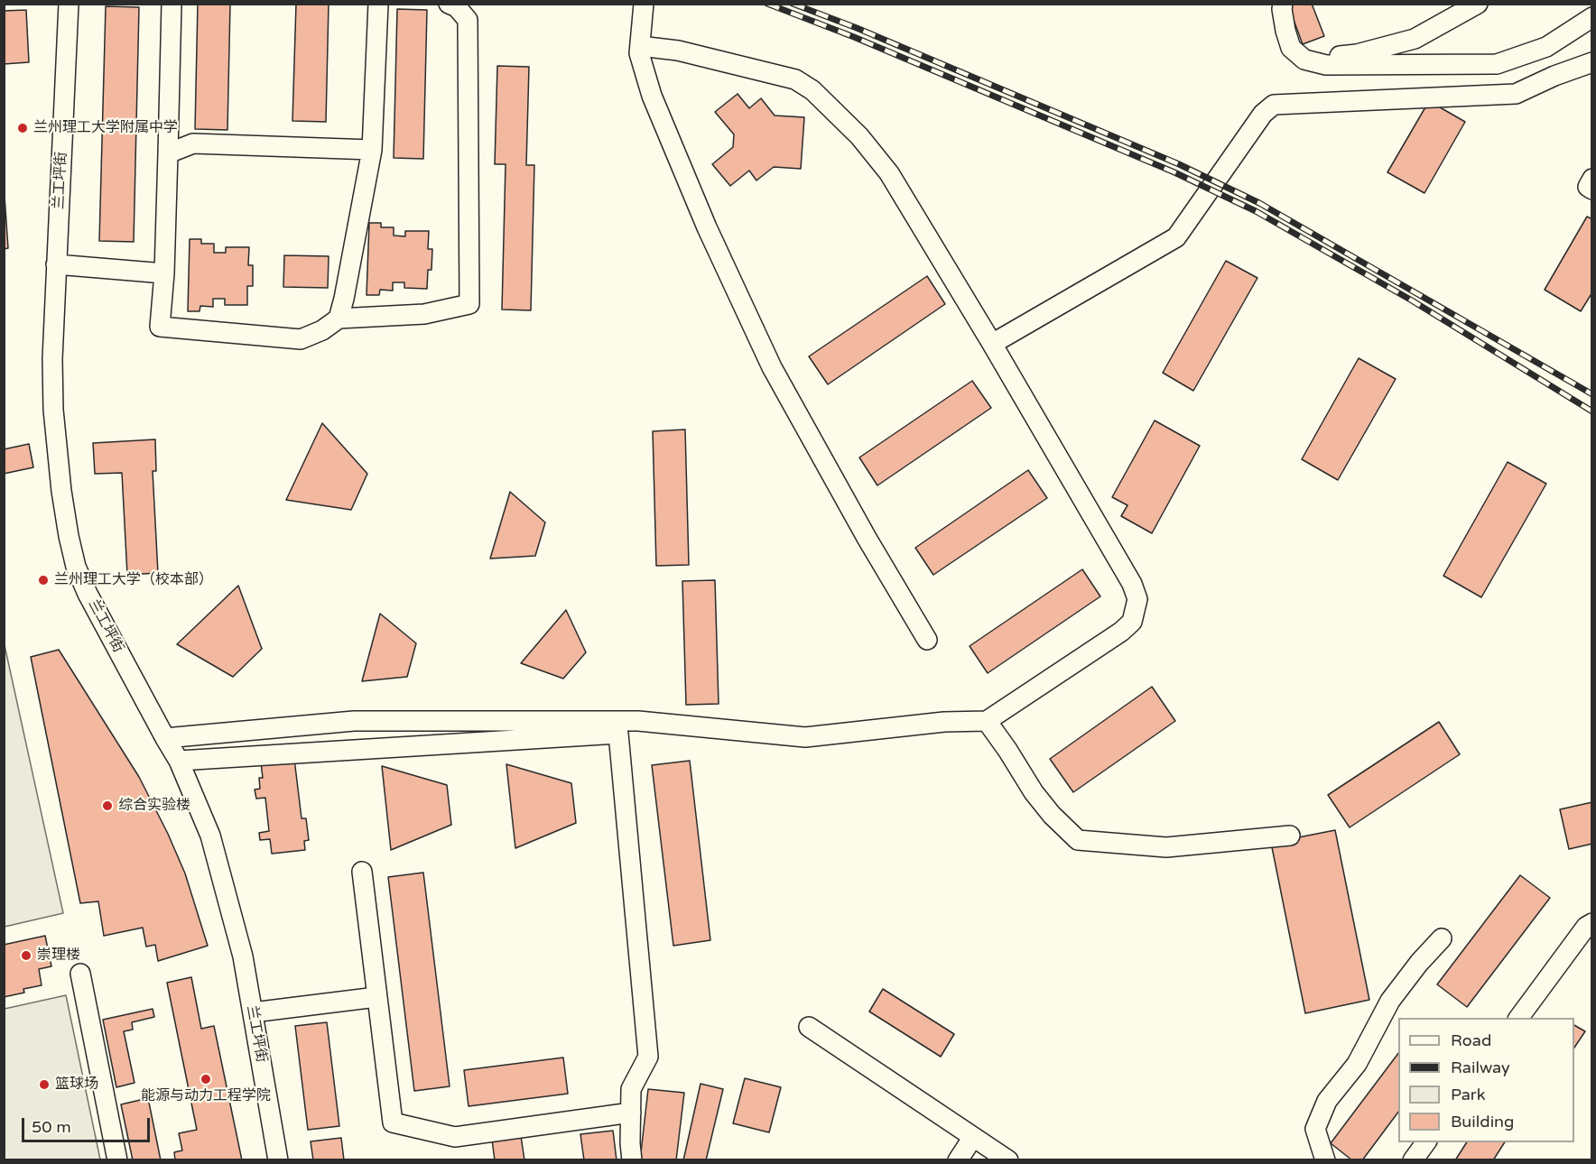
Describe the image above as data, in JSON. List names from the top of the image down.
{
  "streets": {
    "street": ["兰工坪街"]
  },
  "places": [
    "兰州理工大学附属中学",
    "兰州理工大学（校本部）",
    "综合实验楼",
    "崇理楼",
    "能源与动力工程学院",
    "篮球场"
  ],
  "legend": [
    "Road",
    "Railway",
    "Park",
    "Building"
  ],
  "scale_bar": "50 m"
}
